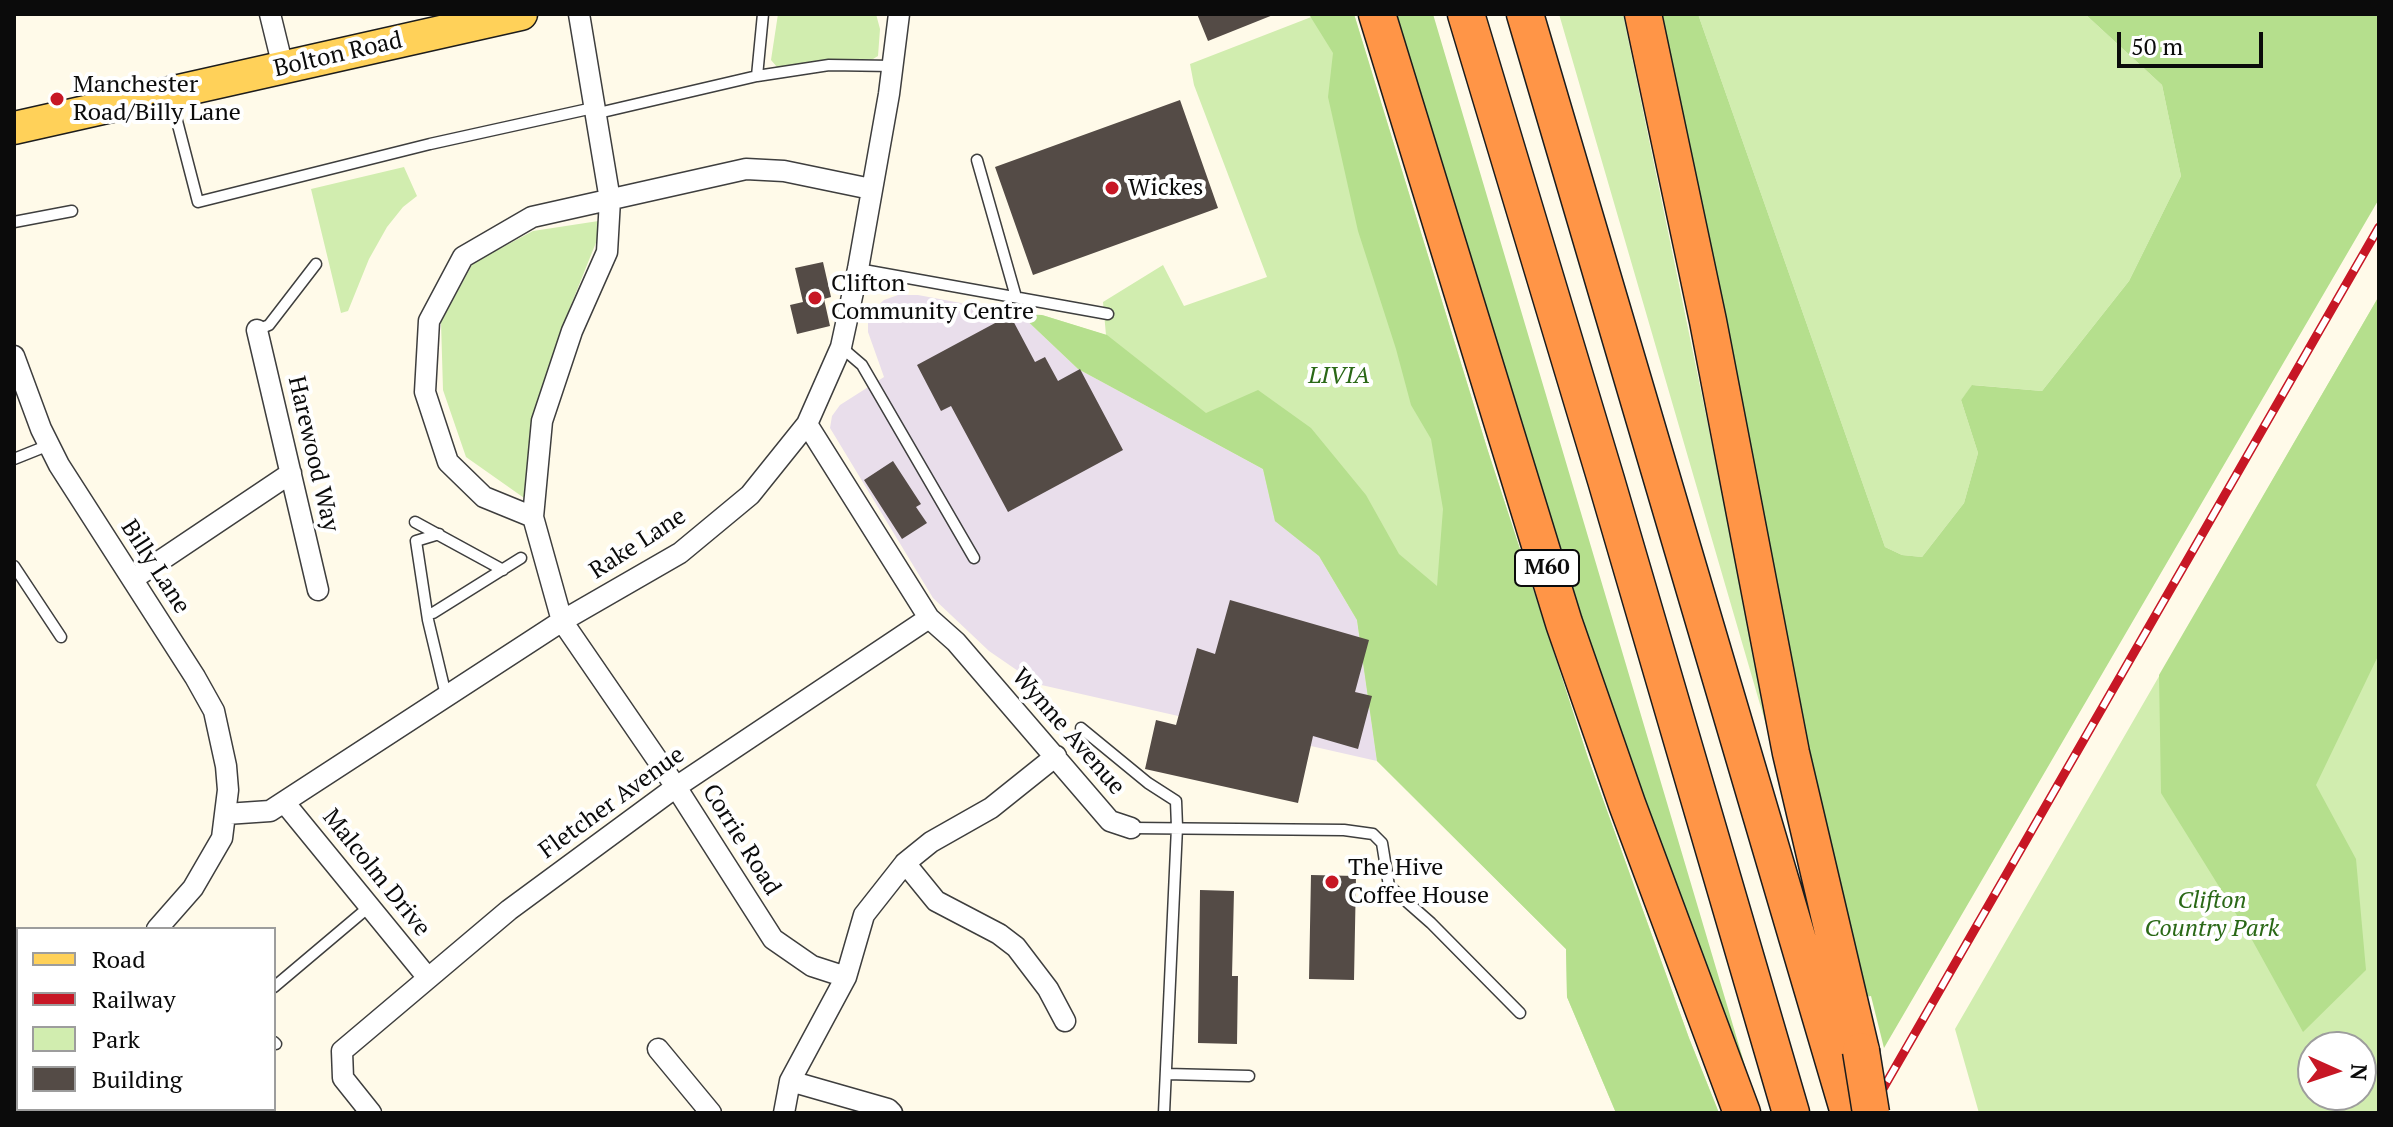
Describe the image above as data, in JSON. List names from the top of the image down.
{
  "streets": {
    "highway": ["M60"],
    "main road": ["Bolton Road"],
    "street": [
      "Harewood Way",
      "Rake Lane",
      "Billy Lane",
      "Wynne Avenue",
      "Fletcher Avenue",
      "Corrie Road",
      "Malcolm Drive"
    ]
  },
  "crossings": [
    ["Rake Lane", "Billy Lane"],
    ["Rake Lane", "Wynne Avenue"],
    ["Rake Lane", "Corrie Road"],
    ["Rake Lane", "Malcolm Drive"],
    ["Wynne Avenue", "Fletcher Avenue"],
    ["Fletcher Avenue", "Corrie Road"],
    ["Fletcher Avenue", "Malcolm Drive"]
  ],
  "parks": ["LIVIA", "Clifton Country Park"],
  "places": [
    "Manchester Road/Billy Lane",
    "Wickes",
    "Clifton Community Centre",
    "The Hive Coffee House"
  ],
  "legend": [
    "Road",
    "Railway",
    "Park",
    "Building"
  ],
  "scale_bar": "50 m",
  "north": "right"
}
